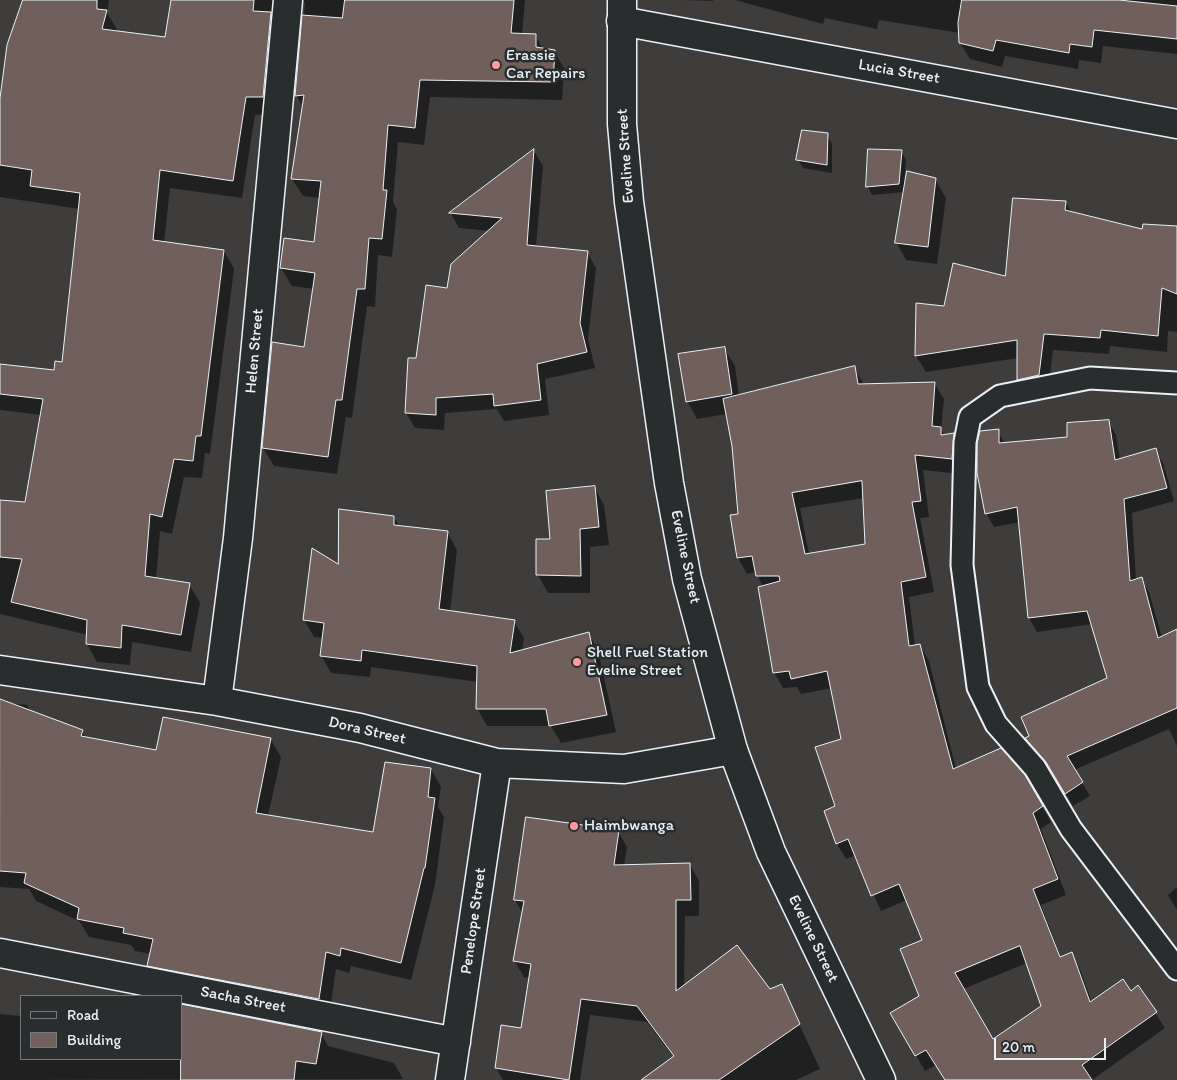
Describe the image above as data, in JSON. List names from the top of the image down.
{
  "streets": {
    "street": [
      "Lucia Street",
      "Eveline Street",
      "Helen Street",
      "Dora Street",
      "Penelope Street",
      "Sacha Street"
    ]
  },
  "crossings": [
    ["Lucia Street", "Eveline Street"],
    ["Eveline Street", "Dora Street"],
    ["Helen Street", "Dora Street"],
    ["Dora Street", "Penelope Street"],
    ["Penelope Street", "Sacha Street"]
  ],
  "places": ["Erassie Car Repairs", "Shell Fuel Station Eveline Street", "Haimbwanga"],
  "legend": ["Road", "Building"],
  "scale_bar": "20 m"
}
